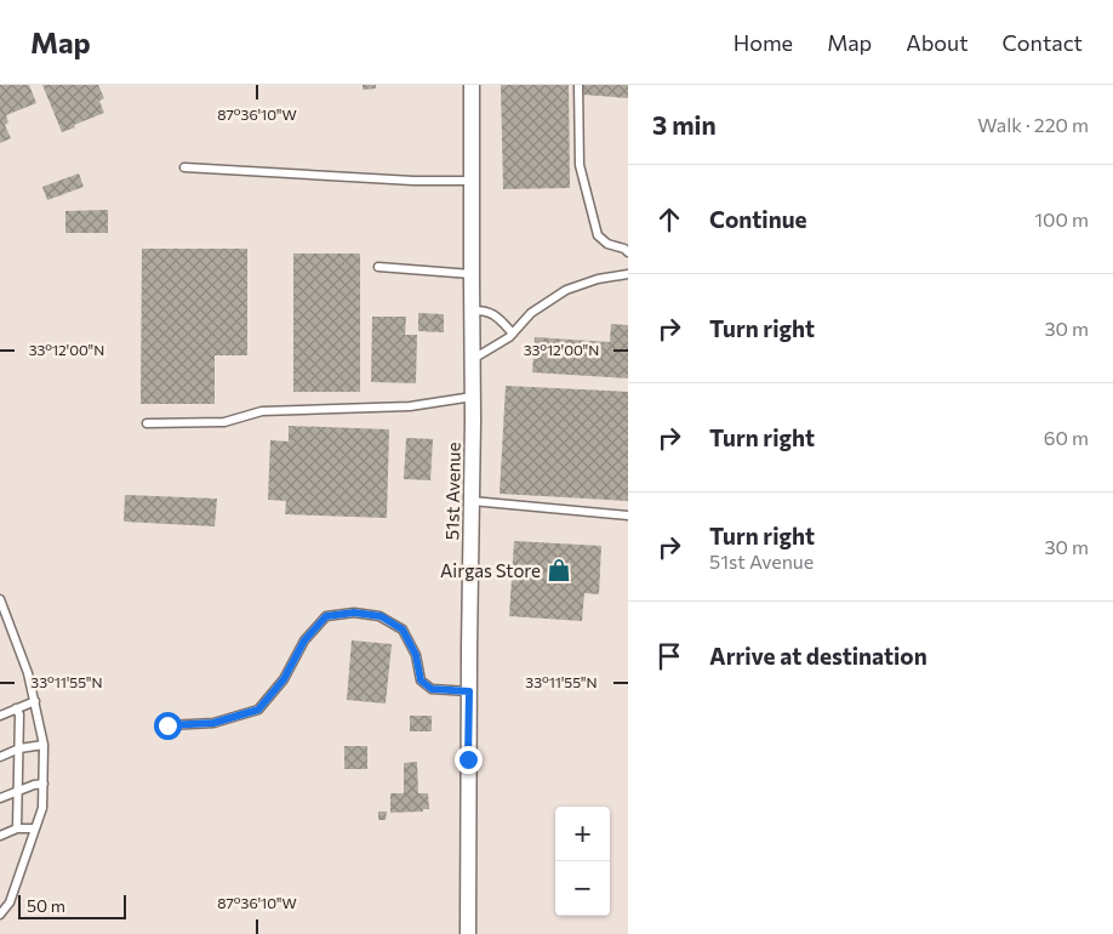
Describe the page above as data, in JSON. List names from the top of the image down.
{
  "streets": {
    "street": ["51st Avenue"]
  },
  "places": {
    "shop": ["Airgas Store"]
  },
  "scale_bar": "50 m",
  "page": {
    "header": "Map",
    "nav": [
      "Home",
      "Map",
      "About",
      "Contact"
    ],
    "heading": ["3 min", "Walk · 220 m"],
    "list": [
      ["Continue", "100 m"],
      ["Turn right", "30 m"],
      ["Turn right", "60 m"],
      ["Turn right", "51st Avenue", "30 m"],
      "Arrive at destination"
    ],
    "map_buttons": ["+", "−"],
    "scale": "50 m"
  },
  "coordinates": ["87°36'10\"W", "33°12'00\"N", "33°11'55\"N"]
}
